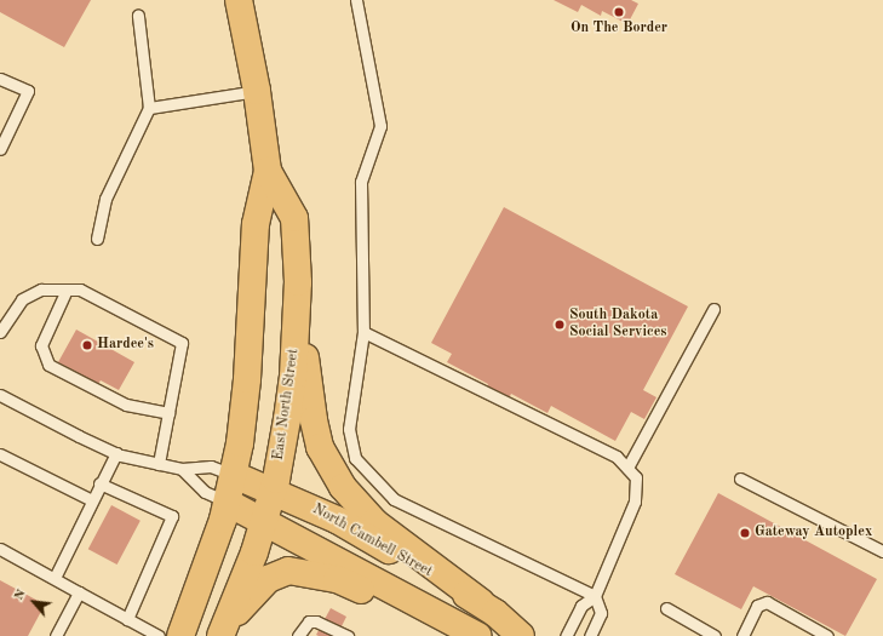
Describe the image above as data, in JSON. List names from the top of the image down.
{
  "streets": {
    "main road": ["East North Street", "North Cambell Street"]
  },
  "crossings": [
    ["East North Street", "North Cambell Street"]
  ],
  "places": [
    "On The Border",
    "South Dakota Social Services",
    "Hardee's",
    "Gateway Autoplex"
  ],
  "north": "top left"
}
